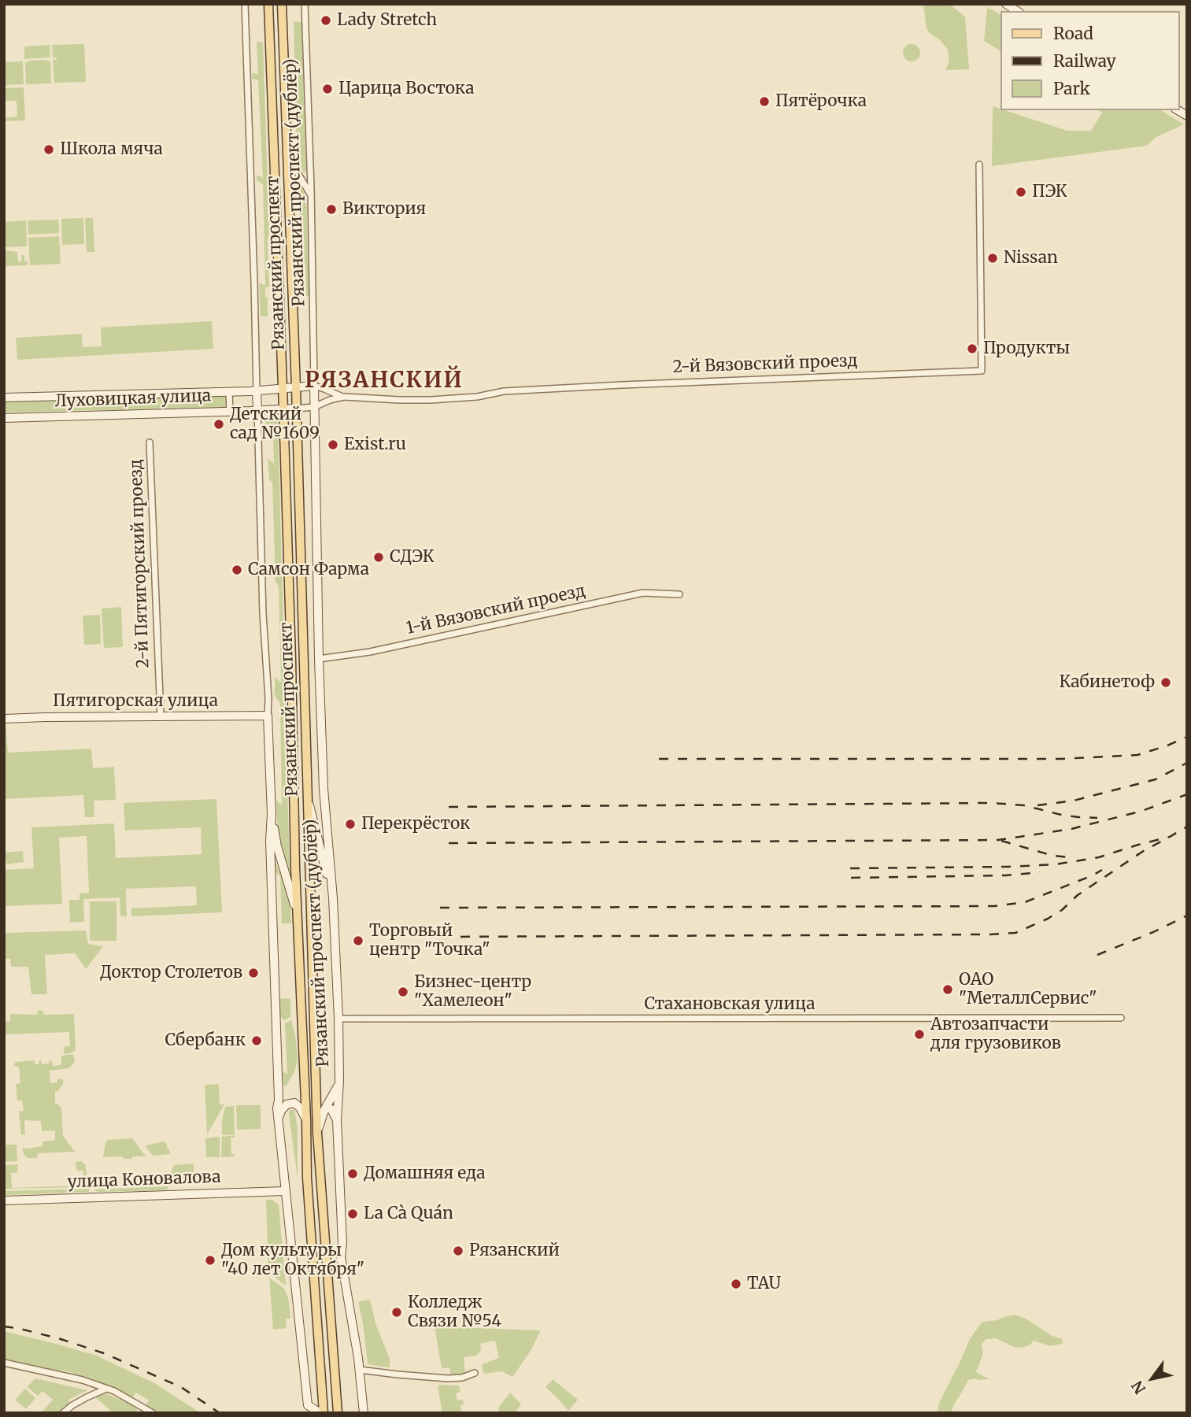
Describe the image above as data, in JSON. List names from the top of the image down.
{
  "streets": {
    "main road": ["Рязанский проспект"],
    "street": [
      "Рязанский проспект (дублёр)",
      "2-й Вязовский проезд",
      "Луховицкая улица",
      "2-й Пятигорский проезд",
      "1-й Вязовский проезд",
      "Пятигорская улица",
      "Стахановская улица",
      "улица Коновалова"
    ]
  },
  "crossings": [
    ["Рязанский проспект (дублёр)", "2-й Вязовский проезд"],
    ["Рязанский проспект (дублёр)", "1-й Вязовский проезд"],
    ["Рязанский проспект (дублёр)", "Стахановская улица"],
    ["Рязанский проспект", "2-й Вязовский проезд"],
    ["Рязанский проспект", "Луховицкая улица"],
    ["2-й Вязовский проезд", "Луховицкая улица"],
    ["2-й Пятигорский проезд", "Пятигорская улица"]
  ],
  "districts": ["РЯЗАНСКИЙ"],
  "places": [
    "Lady Stretch",
    "Царица Востока",
    "Пятёрочка",
    "Школа мяча",
    "ПЭК",
    "Виктория",
    "Nissan",
    "Продукты",
    "Детский сад №1609",
    "Exist.ru",
    "СДЭК",
    "Самсон Фарма",
    "Кабинетоф",
    "Перекрёсток",
    "Торговый центр \"Точка\"",
    "Доктор Столетов",
    "ОАО \"МеталлСервис\"",
    "Бизнес-центр \"Хамелеон\"",
    "Автозапчасти для грузовиков",
    "Сбербанк",
    "Домашняя еда",
    "La Cà Quán",
    "Рязанский",
    "Дом культуры \"40 лет Октября\"",
    "TAU",
    "Колледж Связи №54"
  ],
  "legend": ["Road", "Railway", "Park"],
  "north": "bottom left"
}
